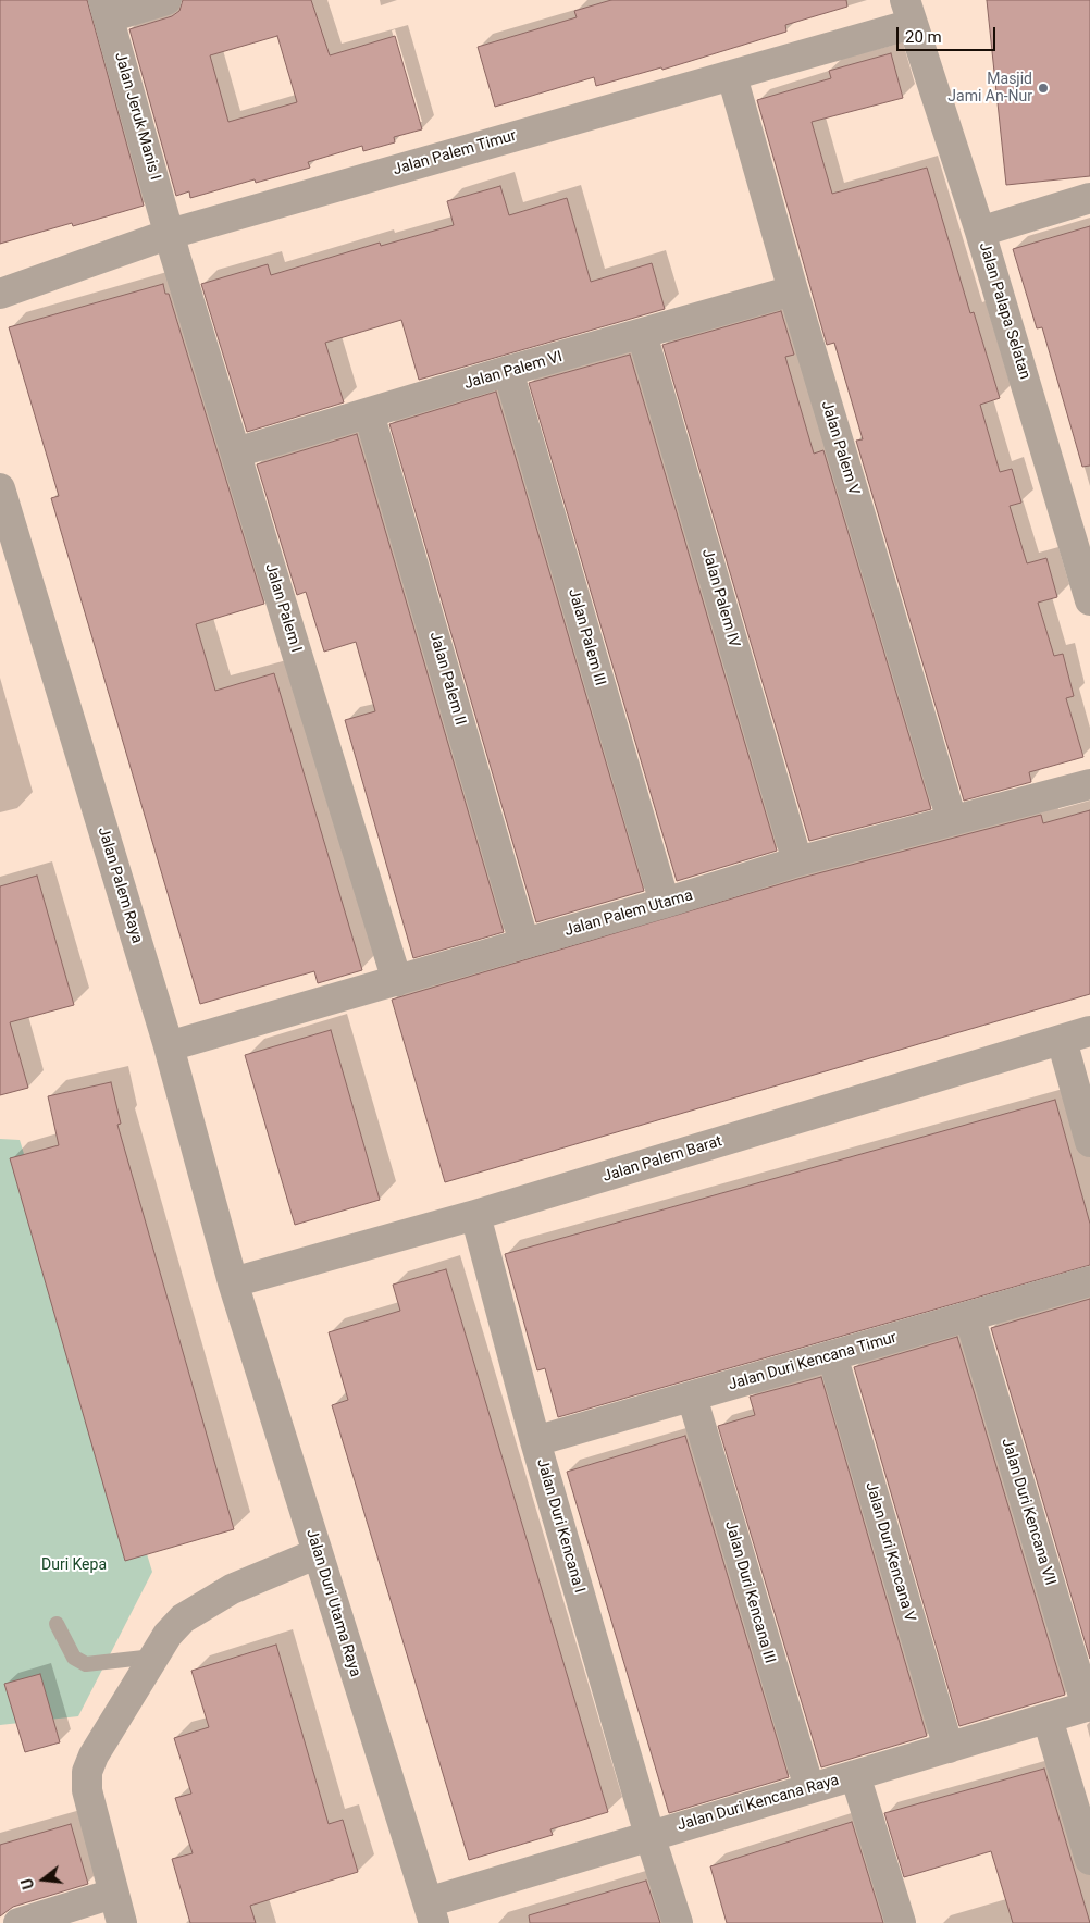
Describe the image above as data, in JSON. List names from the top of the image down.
{
  "streets": {
    "street": [
      "Jalan Jeruk Manis I",
      "Jalan Palem Timur",
      "Jalan Palapa Selatan",
      "Jalan Palem VI",
      "Jalan Palem V",
      "Jalan Palem IV",
      "Jalan Palem I",
      "Jalan Palem III",
      "Jalan Palem II",
      "Jalan Palem Raya",
      "Jalan Palem Utama",
      "Jalan Palem Barat",
      "Jalan Duri Kencana Timur",
      "Jalan Duri Kencana VII",
      "Jalan Duri Kencana I",
      "Jalan Duri Kencana V",
      "Jalan Duri Kencana III",
      "Jalan Duri Utama Raya",
      "Jalan Duri Kencana Raya"
    ]
  },
  "crossings": [
    ["Jalan Jeruk Manis I", "Jalan Palem Timur"],
    ["Jalan Jeruk Manis I", "Jalan Palem I"],
    ["Jalan Palem Timur", "Jalan Palapa Selatan"],
    ["Jalan Palem Timur", "Jalan Palem V"],
    ["Jalan Palem Timur", "Jalan Palem I"],
    ["Jalan Palem VI", "Jalan Palem V"],
    ["Jalan Palem VI", "Jalan Palem IV"],
    ["Jalan Palem VI", "Jalan Palem I"],
    ["Jalan Palem VI", "Jalan Palem III"],
    ["Jalan Palem VI", "Jalan Palem II"],
    ["Jalan Palem V", "Jalan Palem Utama"],
    ["Jalan Palem IV", "Jalan Palem Utama"],
    ["Jalan Palem I", "Jalan Palem Utama"],
    ["Jalan Palem III", "Jalan Palem Utama"],
    ["Jalan Palem II", "Jalan Palem Utama"],
    ["Jalan Palem Raya", "Jalan Palem Utama"],
    ["Jalan Palem Raya", "Jalan Palem Barat"],
    ["Jalan Palem Raya", "Jalan Duri Utama Raya"],
    ["Jalan Palem Barat", "Jalan Duri Kencana I"],
    ["Jalan Palem Barat", "Jalan Duri Utama Raya"],
    ["Jalan Duri Kencana Timur", "Jalan Duri Kencana VII"],
    ["Jalan Duri Kencana Timur", "Jalan Duri Kencana I"],
    ["Jalan Duri Kencana Timur", "Jalan Duri Kencana V"],
    ["Jalan Duri Kencana Timur", "Jalan Duri Kencana III"],
    ["Jalan Duri Kencana VII", "Jalan Duri Kencana Raya"],
    ["Jalan Duri Kencana I", "Jalan Duri Kencana Raya"],
    ["Jalan Duri Kencana V", "Jalan Duri Kencana Raya"],
    ["Jalan Duri Kencana III", "Jalan Duri Kencana Raya"],
    ["Jalan Duri Utama Raya", "Jalan Duri Kencana Raya"]
  ],
  "parks": ["Duri Kepa"],
  "places": ["Masjid Jami An-Nur"],
  "scale_bar": "20 m",
  "north": "left"
}
